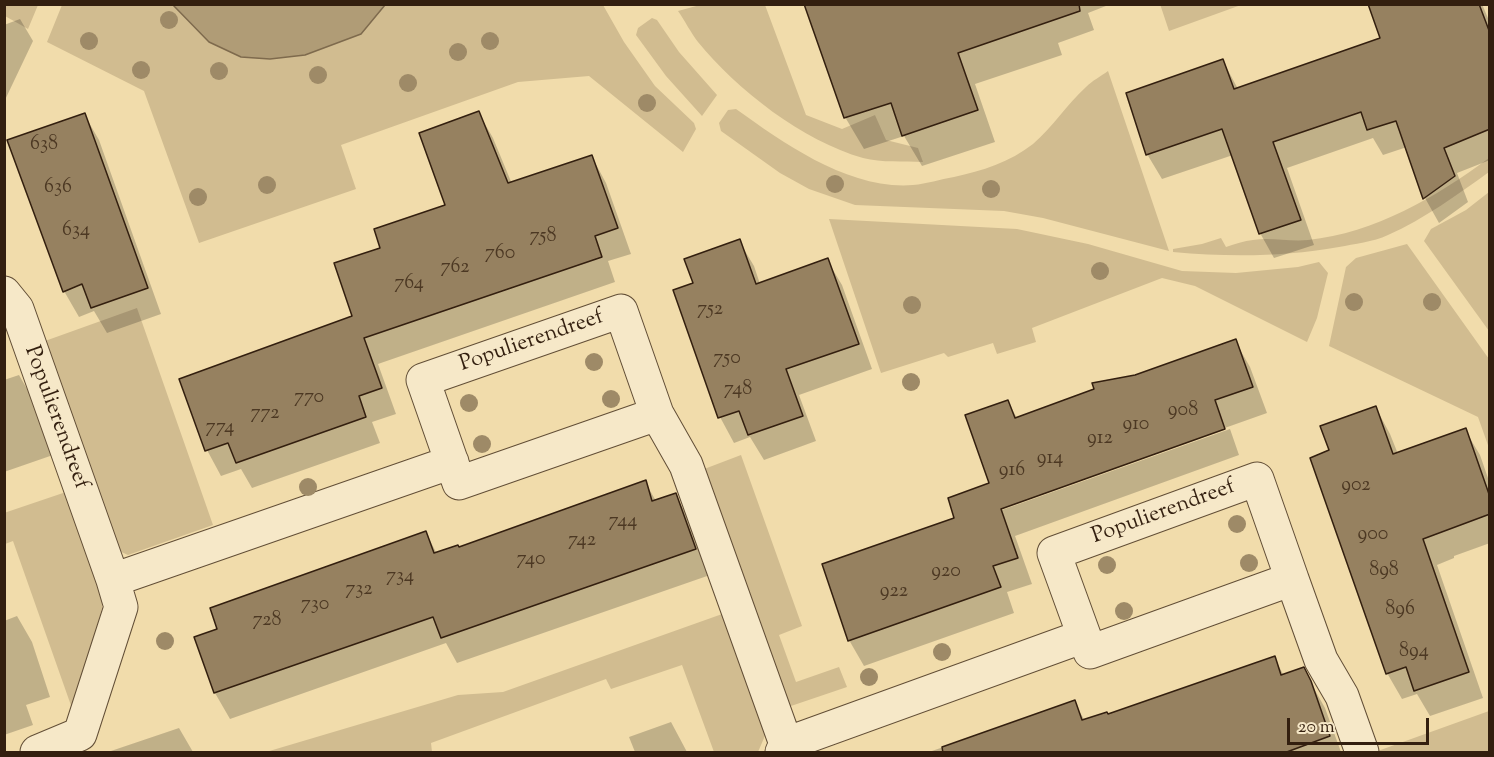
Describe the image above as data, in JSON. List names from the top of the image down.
{
  "streets": {
    "street": ["Populierendreef"]
  },
  "house_numbers": [
    "638",
    "636",
    "634",
    "758",
    "760",
    "762",
    "764",
    "752",
    "750",
    "748",
    "770",
    "908",
    "772",
    "910",
    "774",
    "912",
    "914",
    "916",
    "902",
    "744",
    "900",
    "742",
    "740",
    "898",
    "920",
    "734",
    "732",
    "922",
    "730",
    "896",
    "728",
    "894"
  ],
  "scale_bar": "20 m"
}
